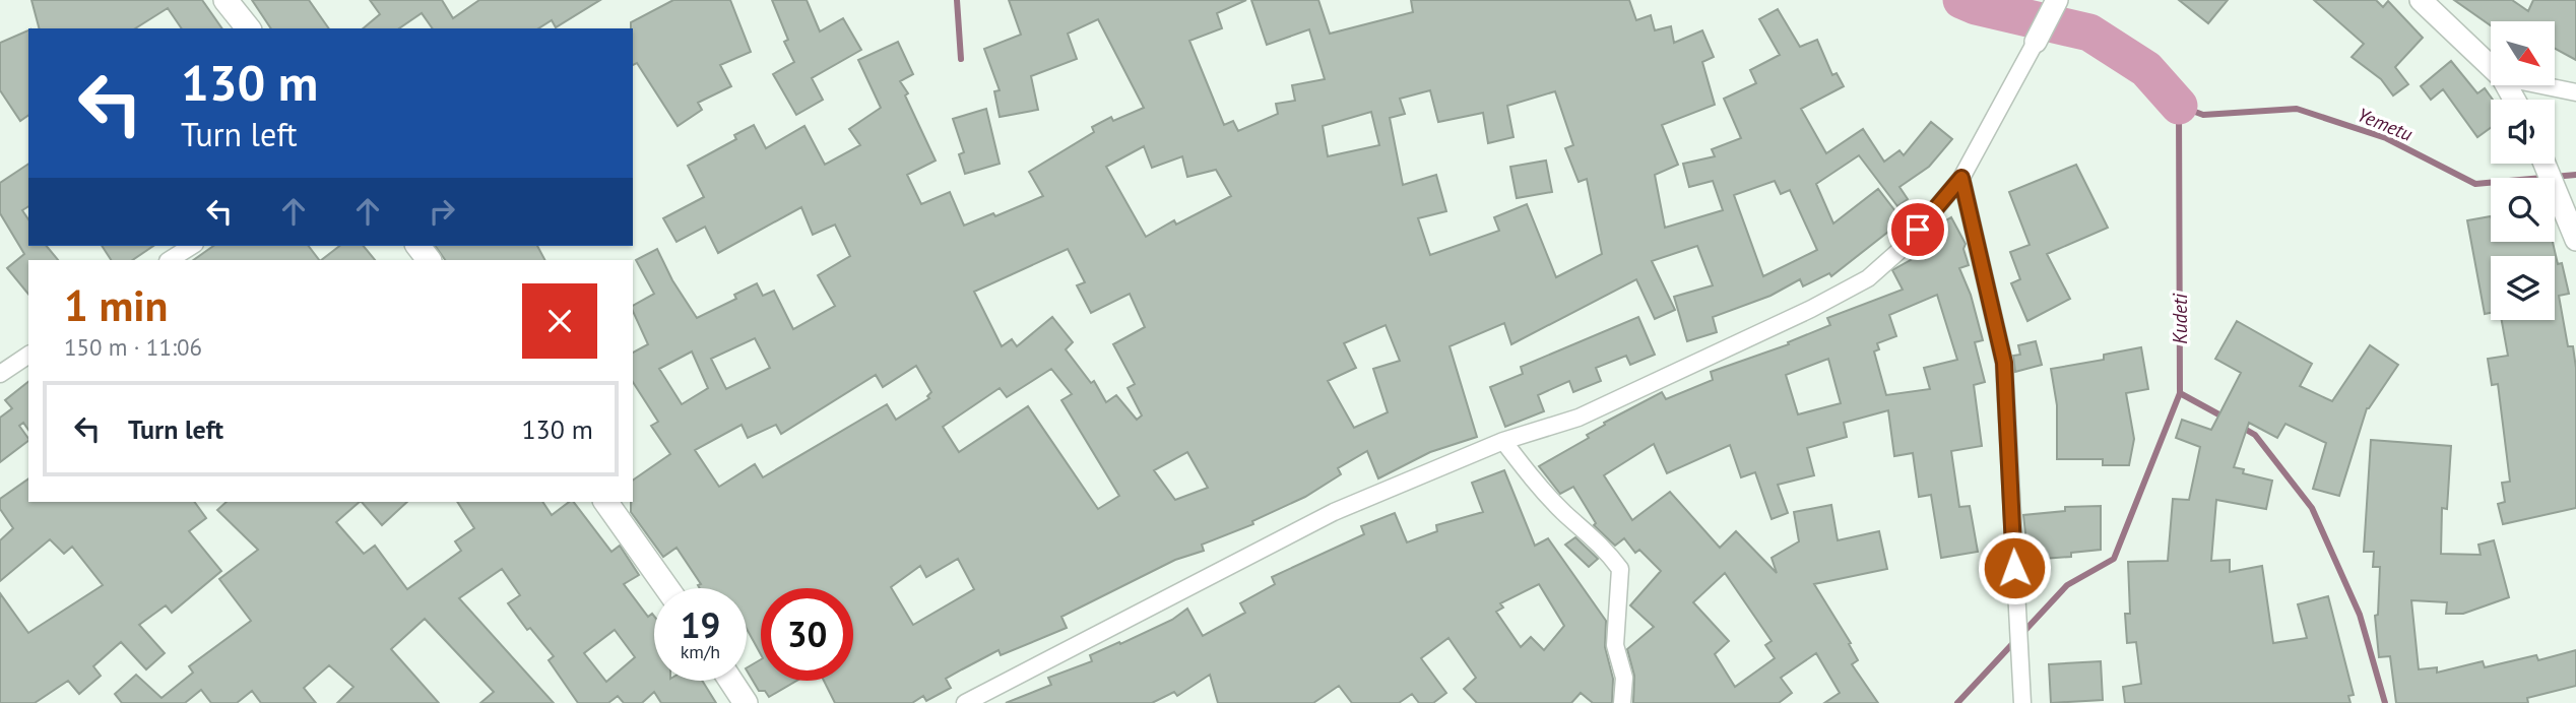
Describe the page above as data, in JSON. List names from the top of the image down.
{
  "water": ["Yemetu", "Kudeti"],
  "north": "bottom right",
  "page": {
    "turn": ["130 m", "Turn left"],
    "heading": ["1 min", "150 m · 11:06"],
    "list": [
      {
        "name": "Turn left",
        "value": "130 m"
      }
    ],
    "speed": "19 km/h",
    "limit": "30"
  }
}
